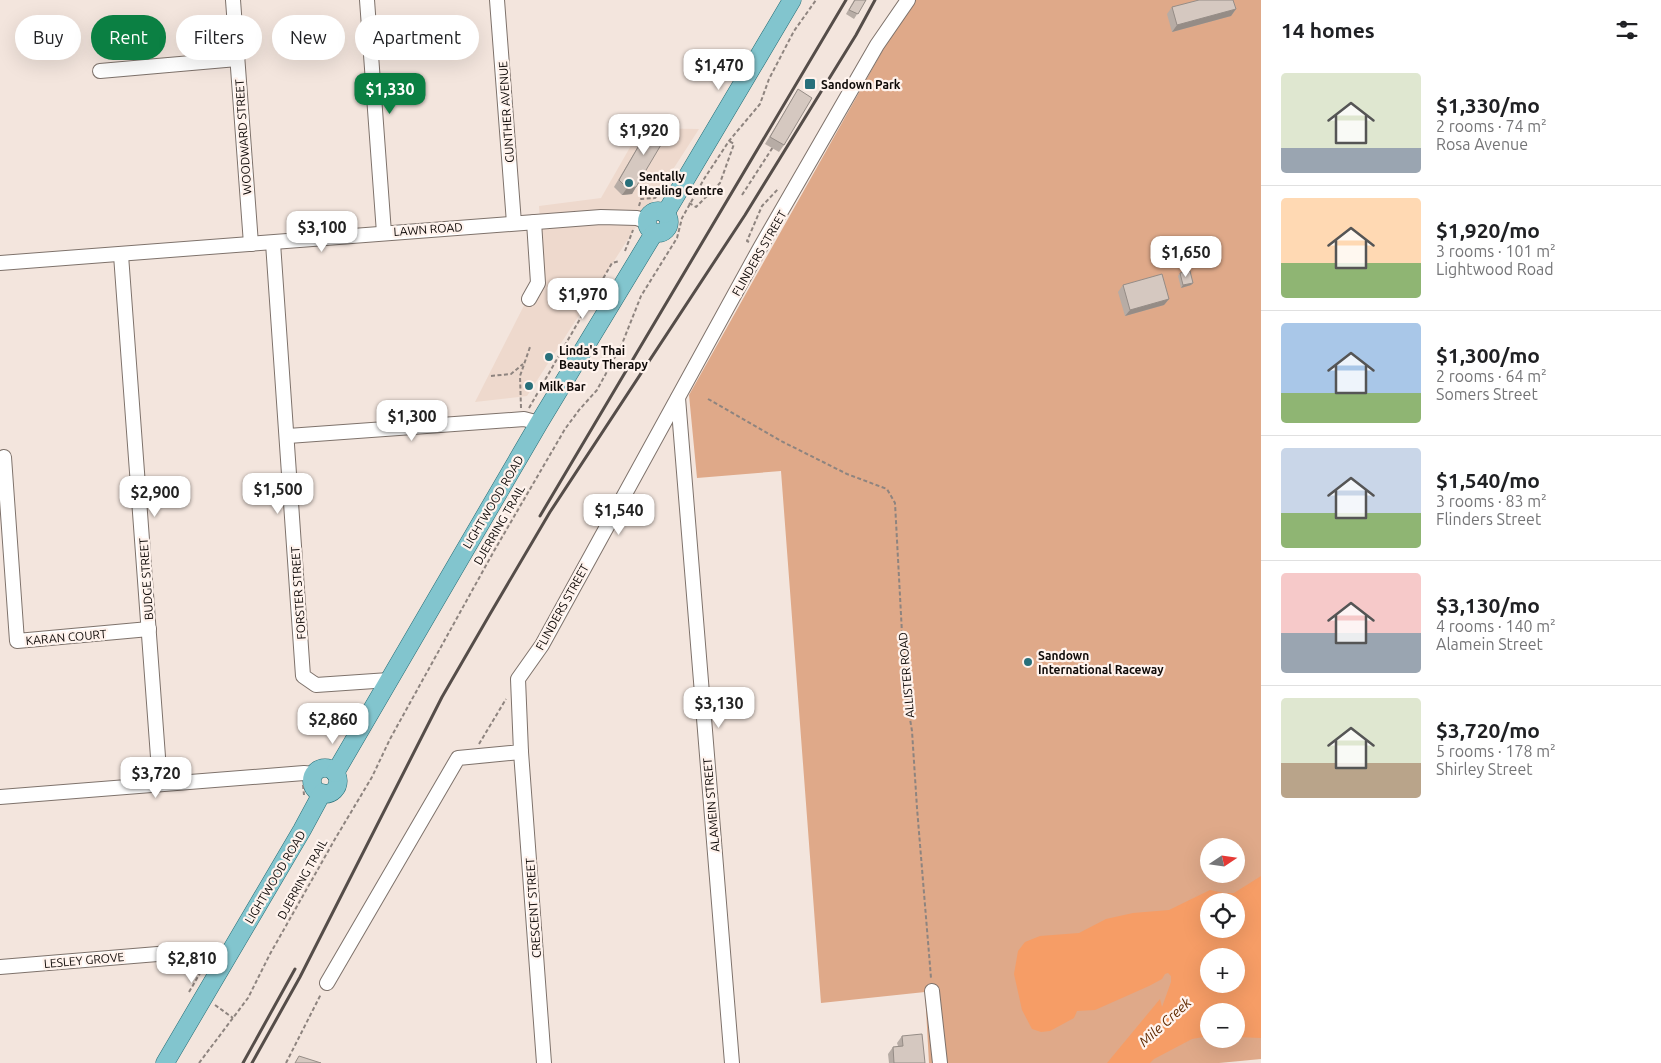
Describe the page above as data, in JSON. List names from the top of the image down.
{
  "streets": {
    "main road": ["LIGHTWOOD ROAD"],
    "street": [
      "GUNTHER AVENUE",
      "WOODWARD STREET",
      "LAWN ROAD",
      "FLINDERS STREET",
      "BUDGE STREET",
      "FORSTER STREET",
      "KARAN COURT",
      "ALAMEIN STREET",
      "CRESCENT STREET",
      "LESLEY GROVE"
    ],
    "path": ["DJERRING TRAIL", "ALLISTER ROAD"]
  },
  "crossings": [
    ["GUNTHER AVENUE", "LAWN ROAD"],
    ["WOODWARD STREET", "LAWN ROAD"],
    ["LAWN ROAD", "LIGHTWOOD ROAD"],
    ["LAWN ROAD", "BUDGE STREET"],
    ["LAWN ROAD", "FORSTER STREET"],
    ["FLINDERS STREET", "ALAMEIN STREET"],
    ["LIGHTWOOD ROAD", "FORSTER STREET"],
    ["LIGHTWOOD ROAD", "LESLEY GROVE"],
    ["BUDGE STREET", "KARAN COURT"]
  ],
  "water": ["Mile Creek"],
  "places": {
    "transit": ["Sandown Park"],
    "other": [
      "Sentally Healing Centre",
      "Linda's Thai Beauty Therapy",
      "Milk Bar",
      "Sandown International Raceway"
    ]
  },
  "north": "right",
  "page": {
    "heading": "14 homes",
    "chip": [
      "Buy",
      "Rent",
      "Filters",
      "New",
      "Apartment"
    ],
    "price": [
      "$1,470",
      "$1,330",
      "$1,920",
      "$3,100",
      "$1,650",
      "$1,970",
      "$1,300",
      "$1,500",
      "$2,900",
      "$1,540",
      "$3,130",
      "$2,860",
      "$3,720",
      "$2,810"
    ],
    "list": [
      {
        "name": "$1,330/mo",
        "note": "2 rooms · 74 m² · Rosa Avenue"
      },
      {
        "name": "$1,920/mo",
        "note": "3 rooms · 101 m² · Lightwood Road"
      },
      {
        "name": "$1,300/mo",
        "note": "2 rooms · 64 m² · Somers Street"
      },
      {
        "name": "$1,540/mo",
        "note": "3 rooms · 83 m² · Flinders Street"
      },
      {
        "name": "$3,130/mo",
        "note": "4 rooms · 140 m² · Alamein Street"
      },
      {
        "name": "$3,720/mo",
        "note": "5 rooms · 178 m² · Shirley Street"
      }
    ],
    "map_buttons": ["+", "−"]
  }
}
